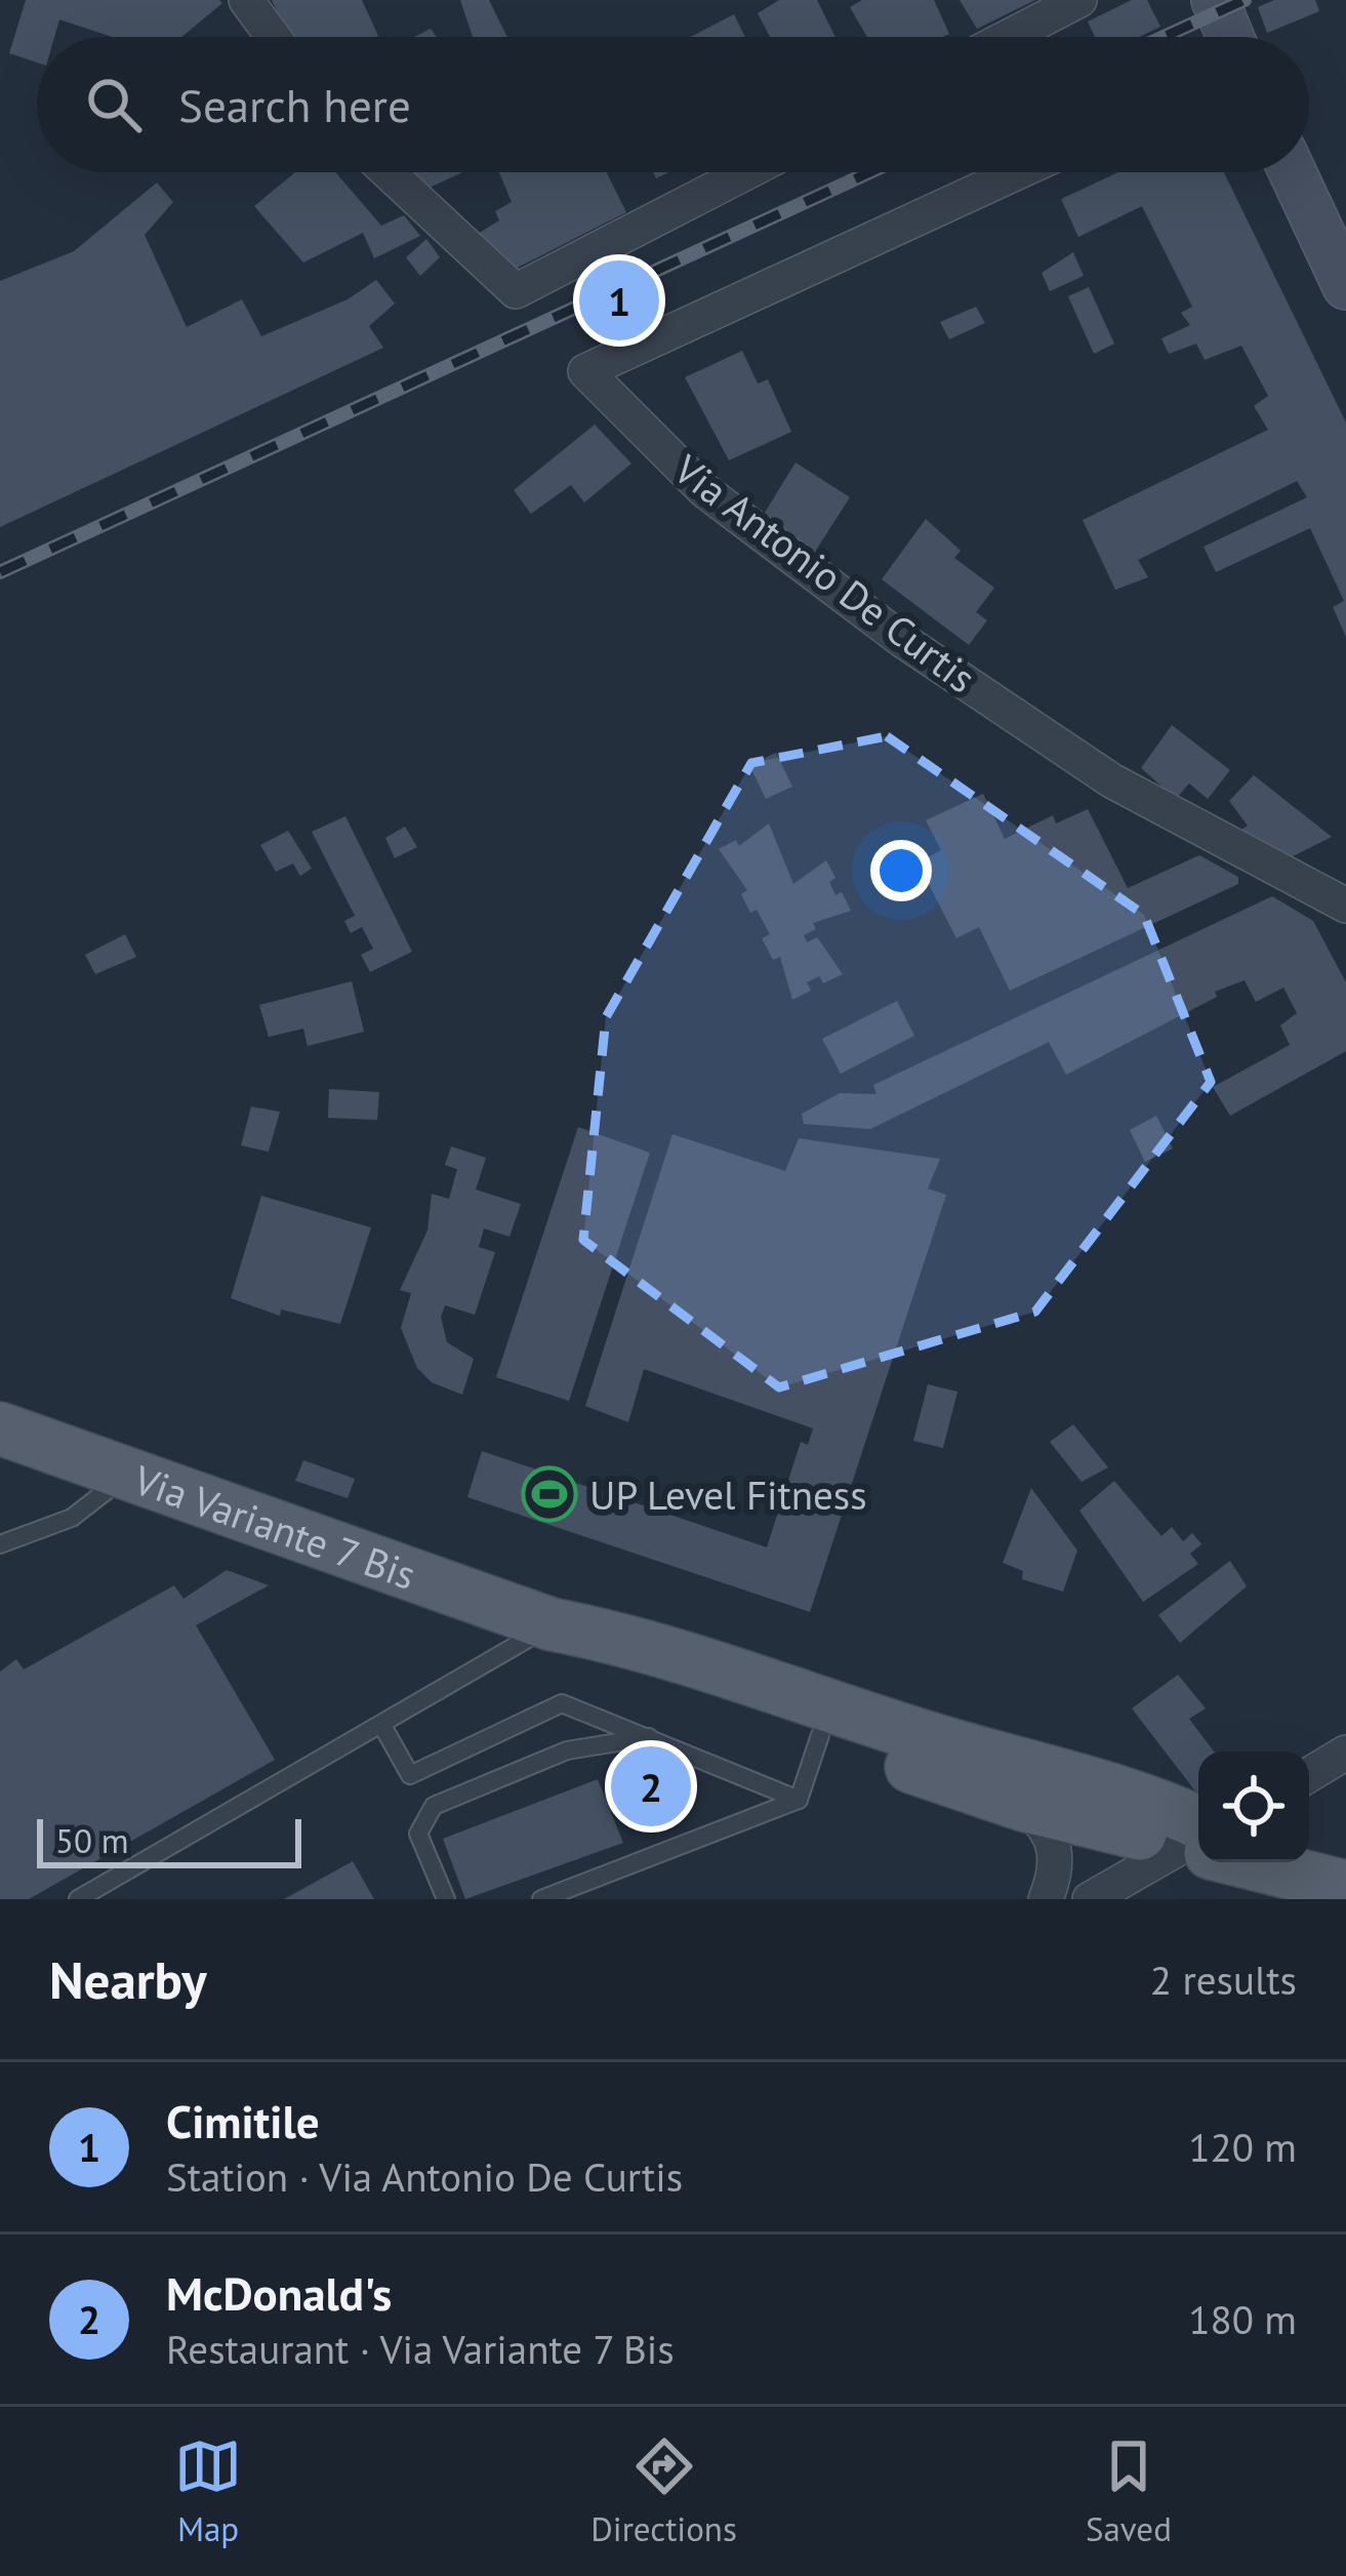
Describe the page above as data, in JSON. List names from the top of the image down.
{
  "streets": {
    "main road": ["Via Variante 7 Bis"],
    "street": ["Via Antonio De Curtis"]
  },
  "places": {
    "sports": ["UP Level Fitness"]
  },
  "scale_bar": "50 m",
  "page": {
    "search": "Search here",
    "pins": ["1", "2"],
    "scale": "50 m",
    "heading": ["Nearby", "2 results"],
    "list": [
      {
        "mark": "1",
        "name": "Cimitile",
        "note": "Station · Via Antonio De Curtis",
        "value": "120 m"
      },
      {
        "mark": "2",
        "name": "McDonald's",
        "note": "Restaurant · Via Variante 7 Bis",
        "value": "180 m"
      }
    ],
    "nav": ["Map", "Directions", "Saved"]
  }
}
